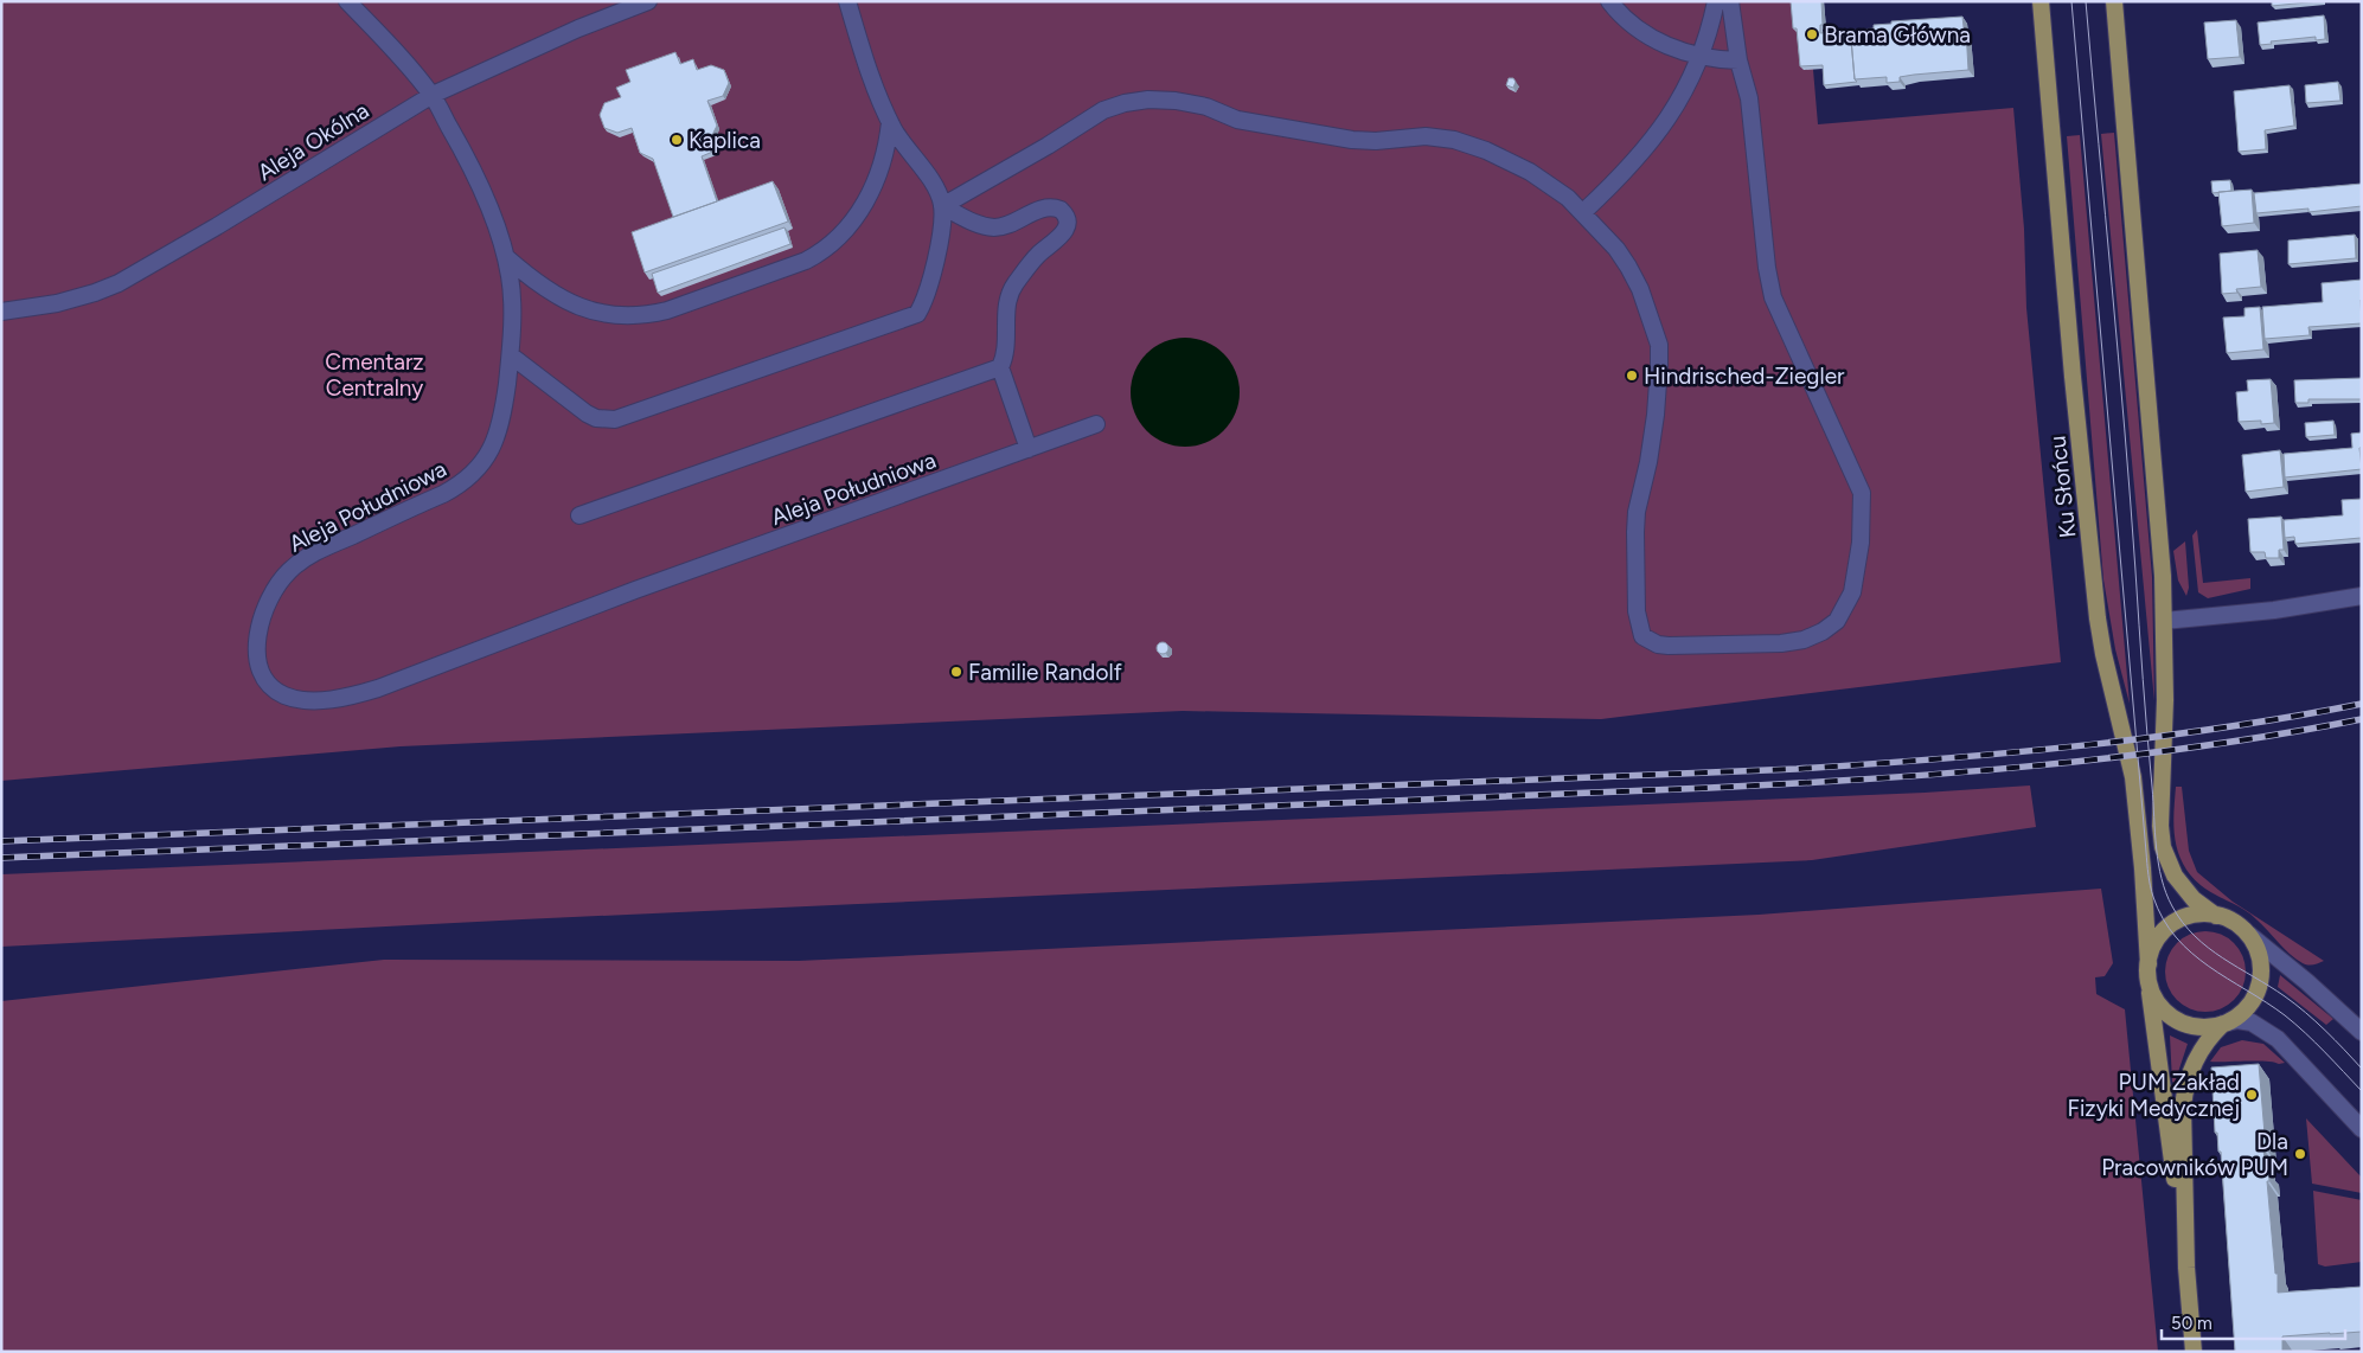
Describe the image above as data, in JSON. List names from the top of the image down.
{
  "streets": {
    "main road": ["Ku Słońcu"],
    "street": ["Aleja Okólna", "Aleja Południowa"]
  },
  "crossings": [
    ["Aleja Okólna", "Aleja Południowa"]
  ],
  "parks": ["Cmentarz Centralny"],
  "places": [
    "Brama Główna",
    "Kaplica",
    "Hindrisched-Ziegler",
    "Familie Randolf",
    "PUM Zakład Fizyki Medycznej",
    "Dla Pracowników PUM"
  ],
  "scale_bar": "50 m"
}
